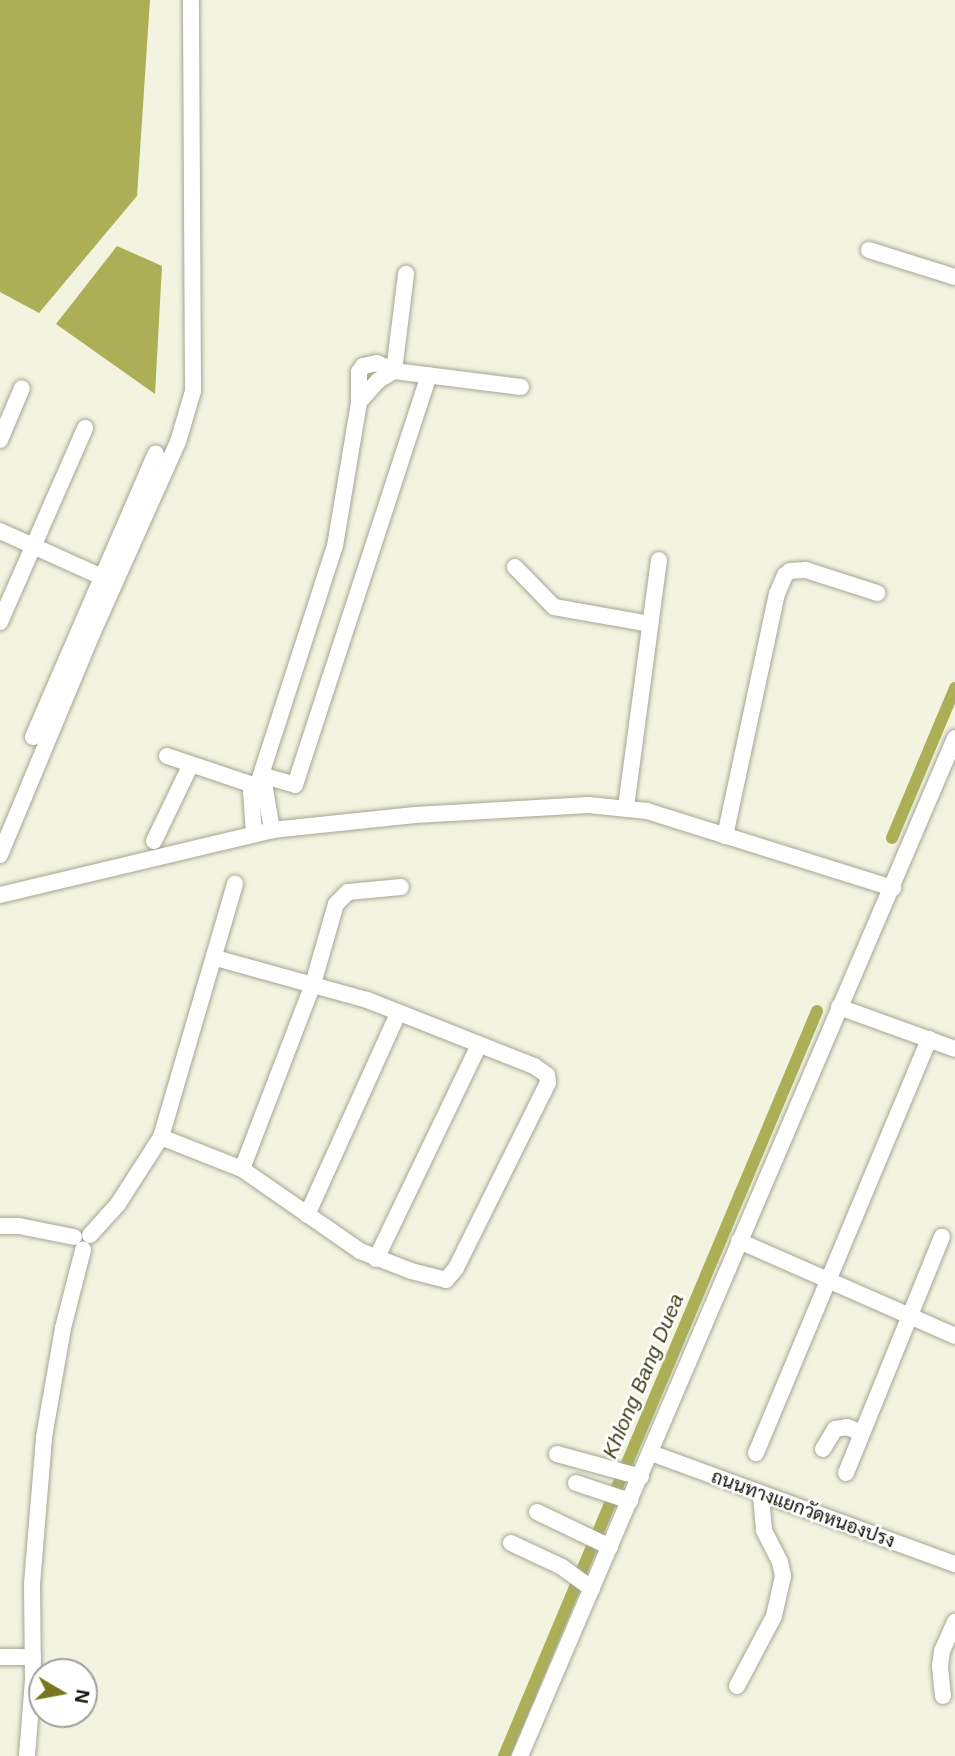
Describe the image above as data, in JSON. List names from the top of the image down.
{
  "streets": {
    "street": ["ถนนทางแยกวัดหนองปรง"]
  },
  "water": ["Khlong Bang Duea"],
  "north": "right"
}
